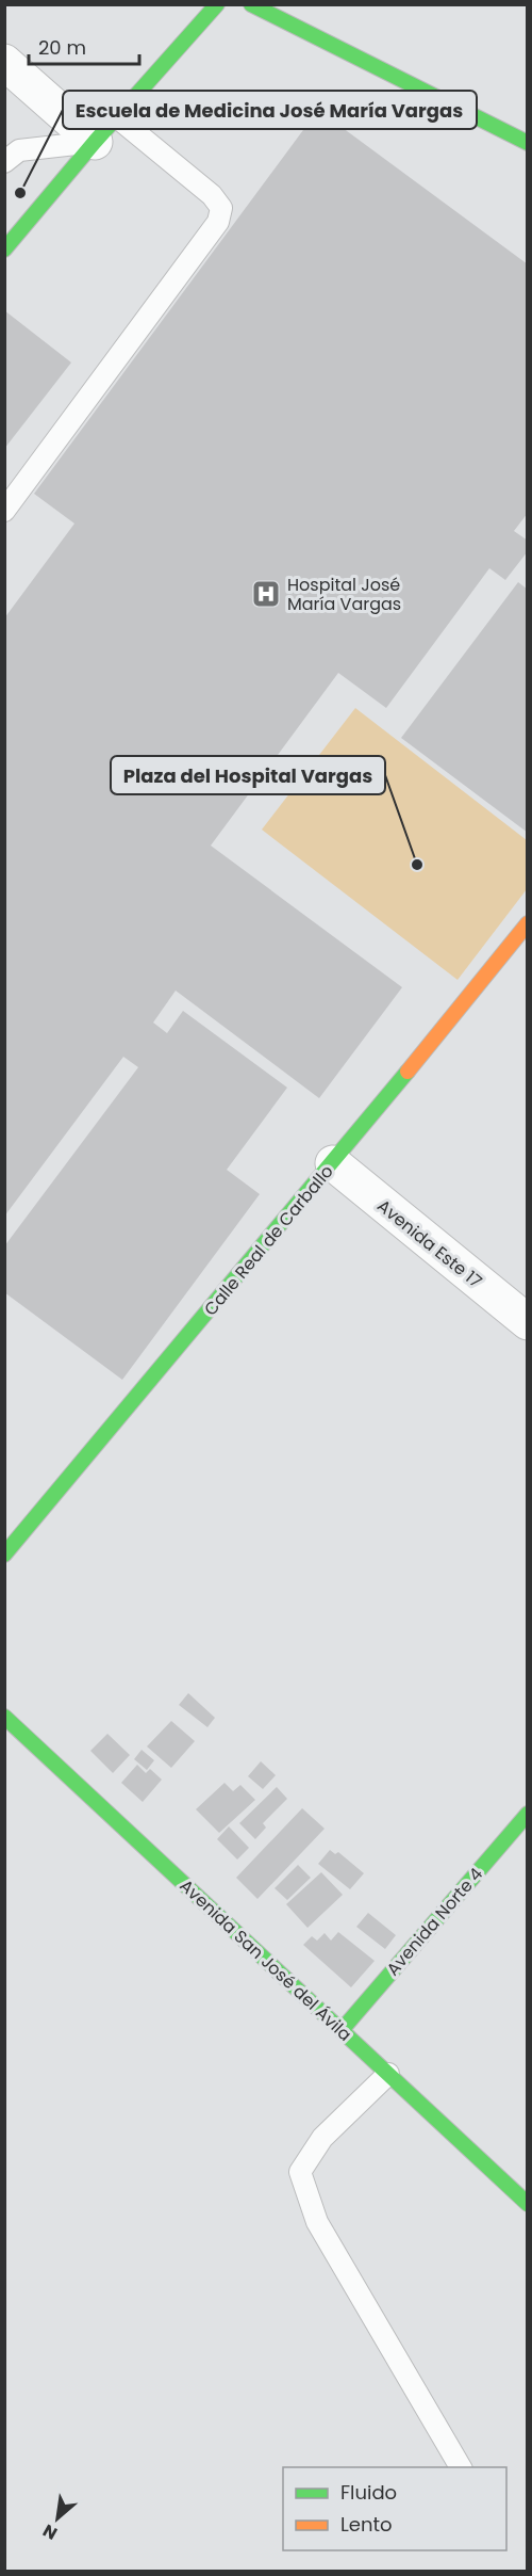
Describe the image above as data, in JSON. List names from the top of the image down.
{
  "streets": {
    "street": [
      "Calle Real de Carballo",
      "Avenida Este 17",
      "Avenida Norte 4",
      "Avenida San José del Ávila"
    ]
  },
  "crossings": [
    ["Calle Real de Carballo", "Avenida Este 17"],
    ["Avenida Norte 4", "Avenida San José del Ávila"]
  ],
  "places": {
    "other": ["Escuela de Medicina José María Vargas", "Plaza del Hospital Vargas"],
    "hospital": ["Hospital José María Vargas"]
  },
  "legend": ["Fluido", "Lento"],
  "scale_bar": "20 m",
  "north": "bottom left"
}
